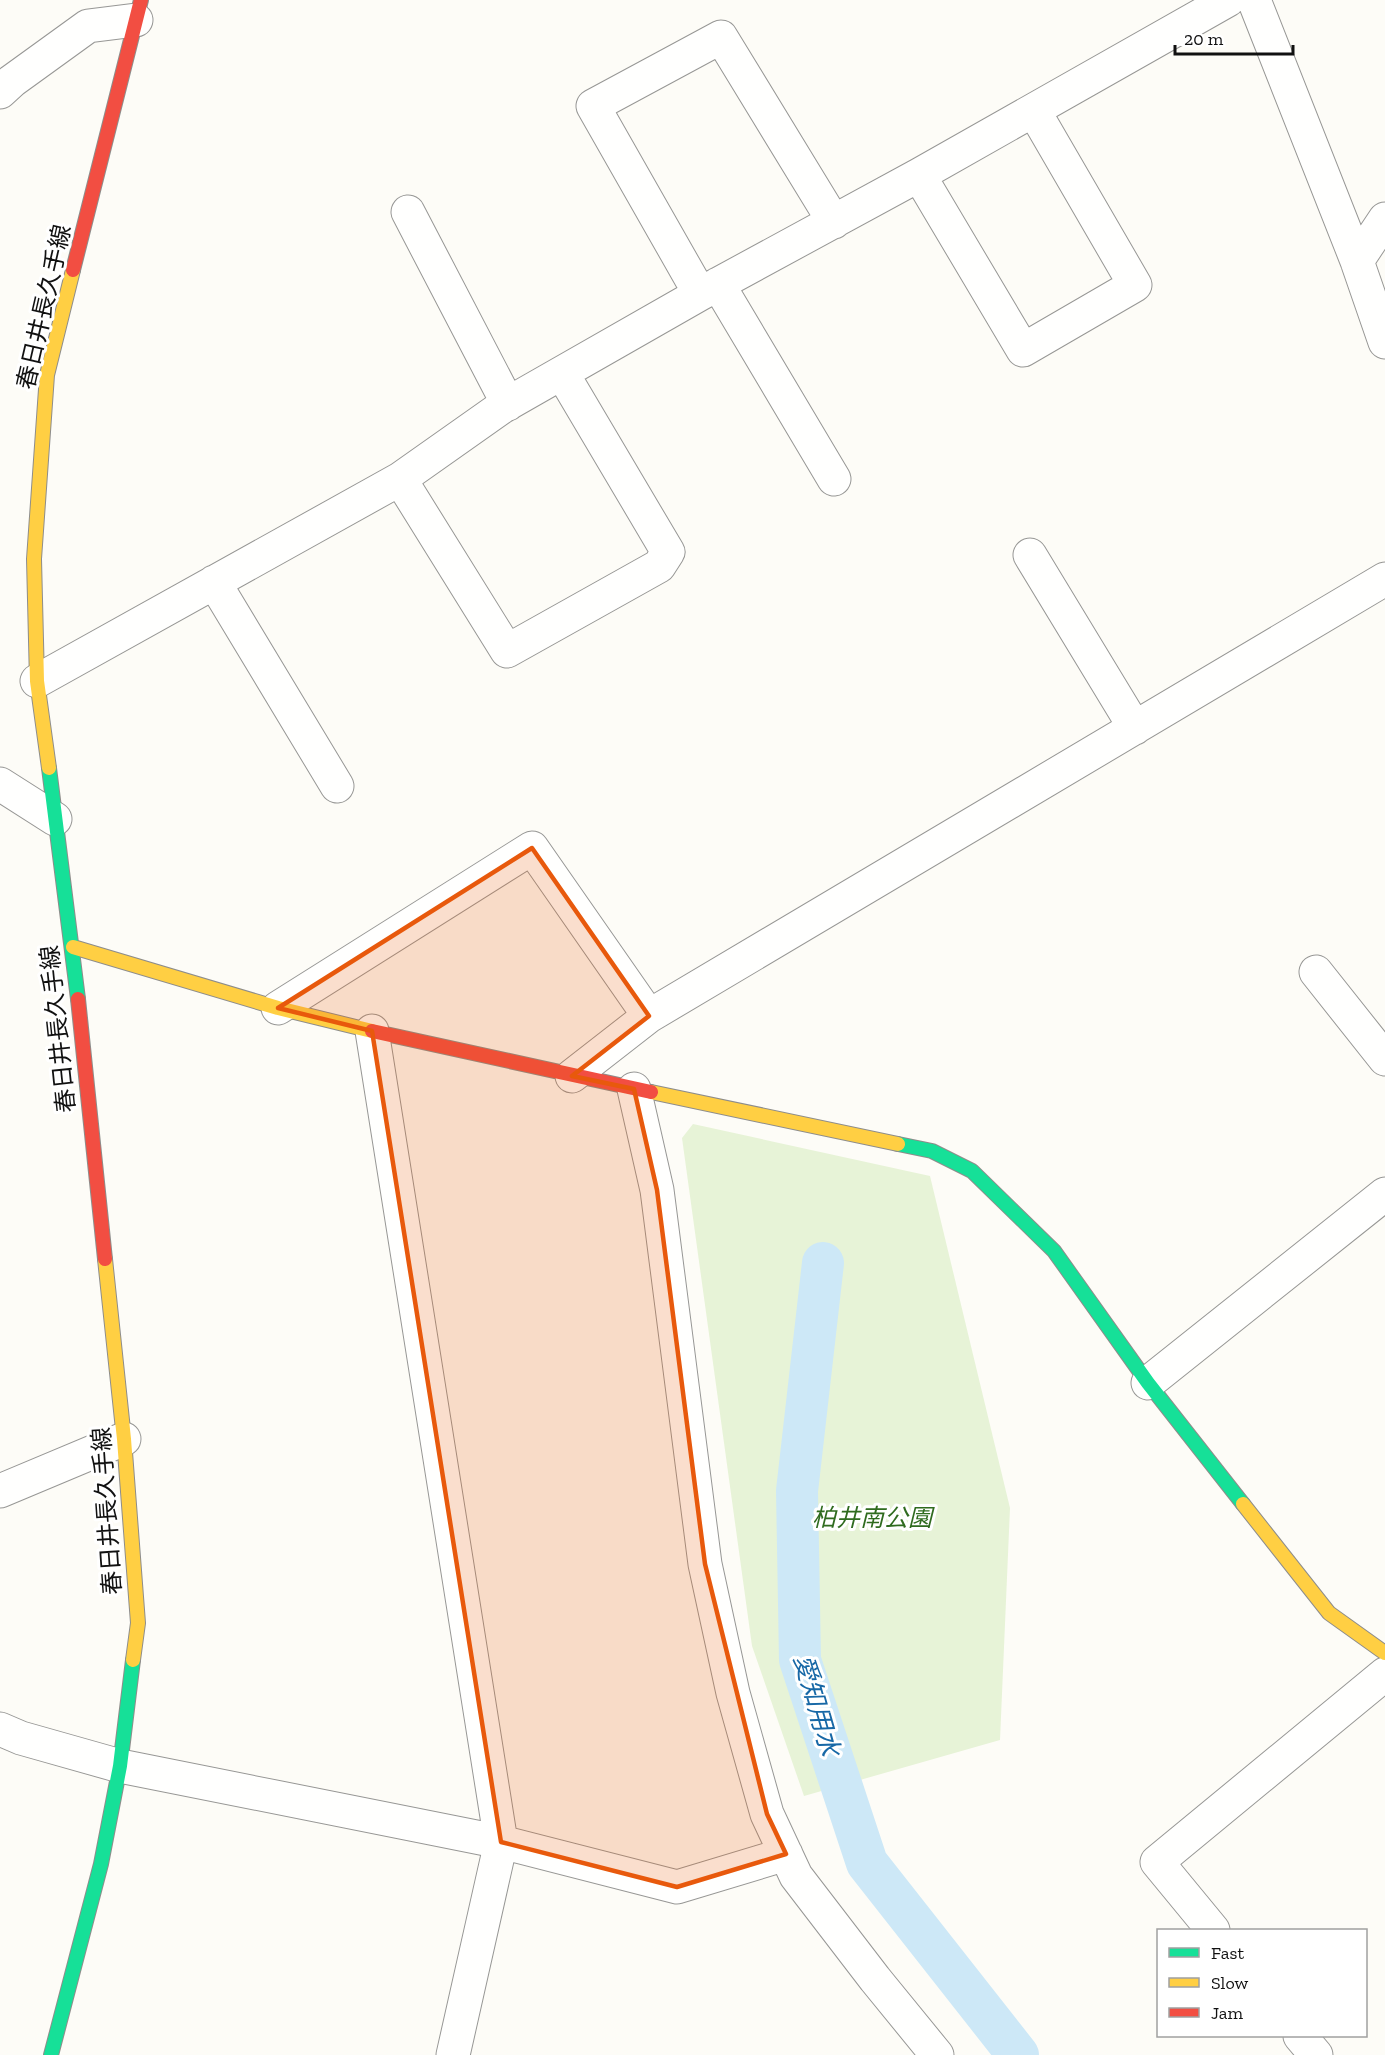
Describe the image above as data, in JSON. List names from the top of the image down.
{
  "streets": {
    "main road": ["春日井長久手線"]
  },
  "water": ["愛知用水"],
  "parks": ["柏井南公園"],
  "legend": ["Fast", "Slow", "Jam"],
  "scale_bar": "20 m"
}
